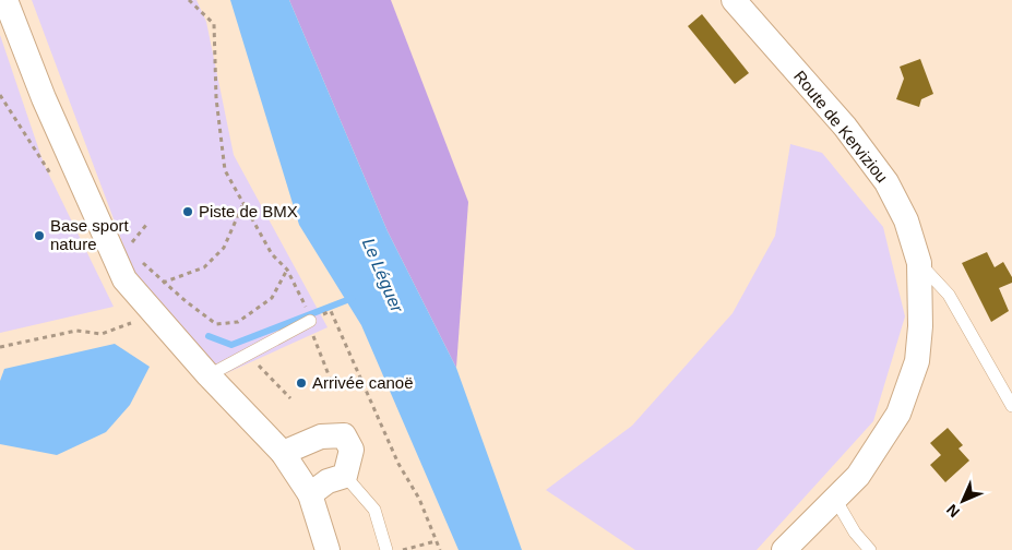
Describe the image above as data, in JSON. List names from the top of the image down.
{
  "streets": {
    "street": ["Route de Kerviziou"]
  },
  "water": ["Le Léguer"],
  "places": ["Piste de BMX", "Base sport nature", "Arrivée canoë"],
  "north": "bottom left"
}
